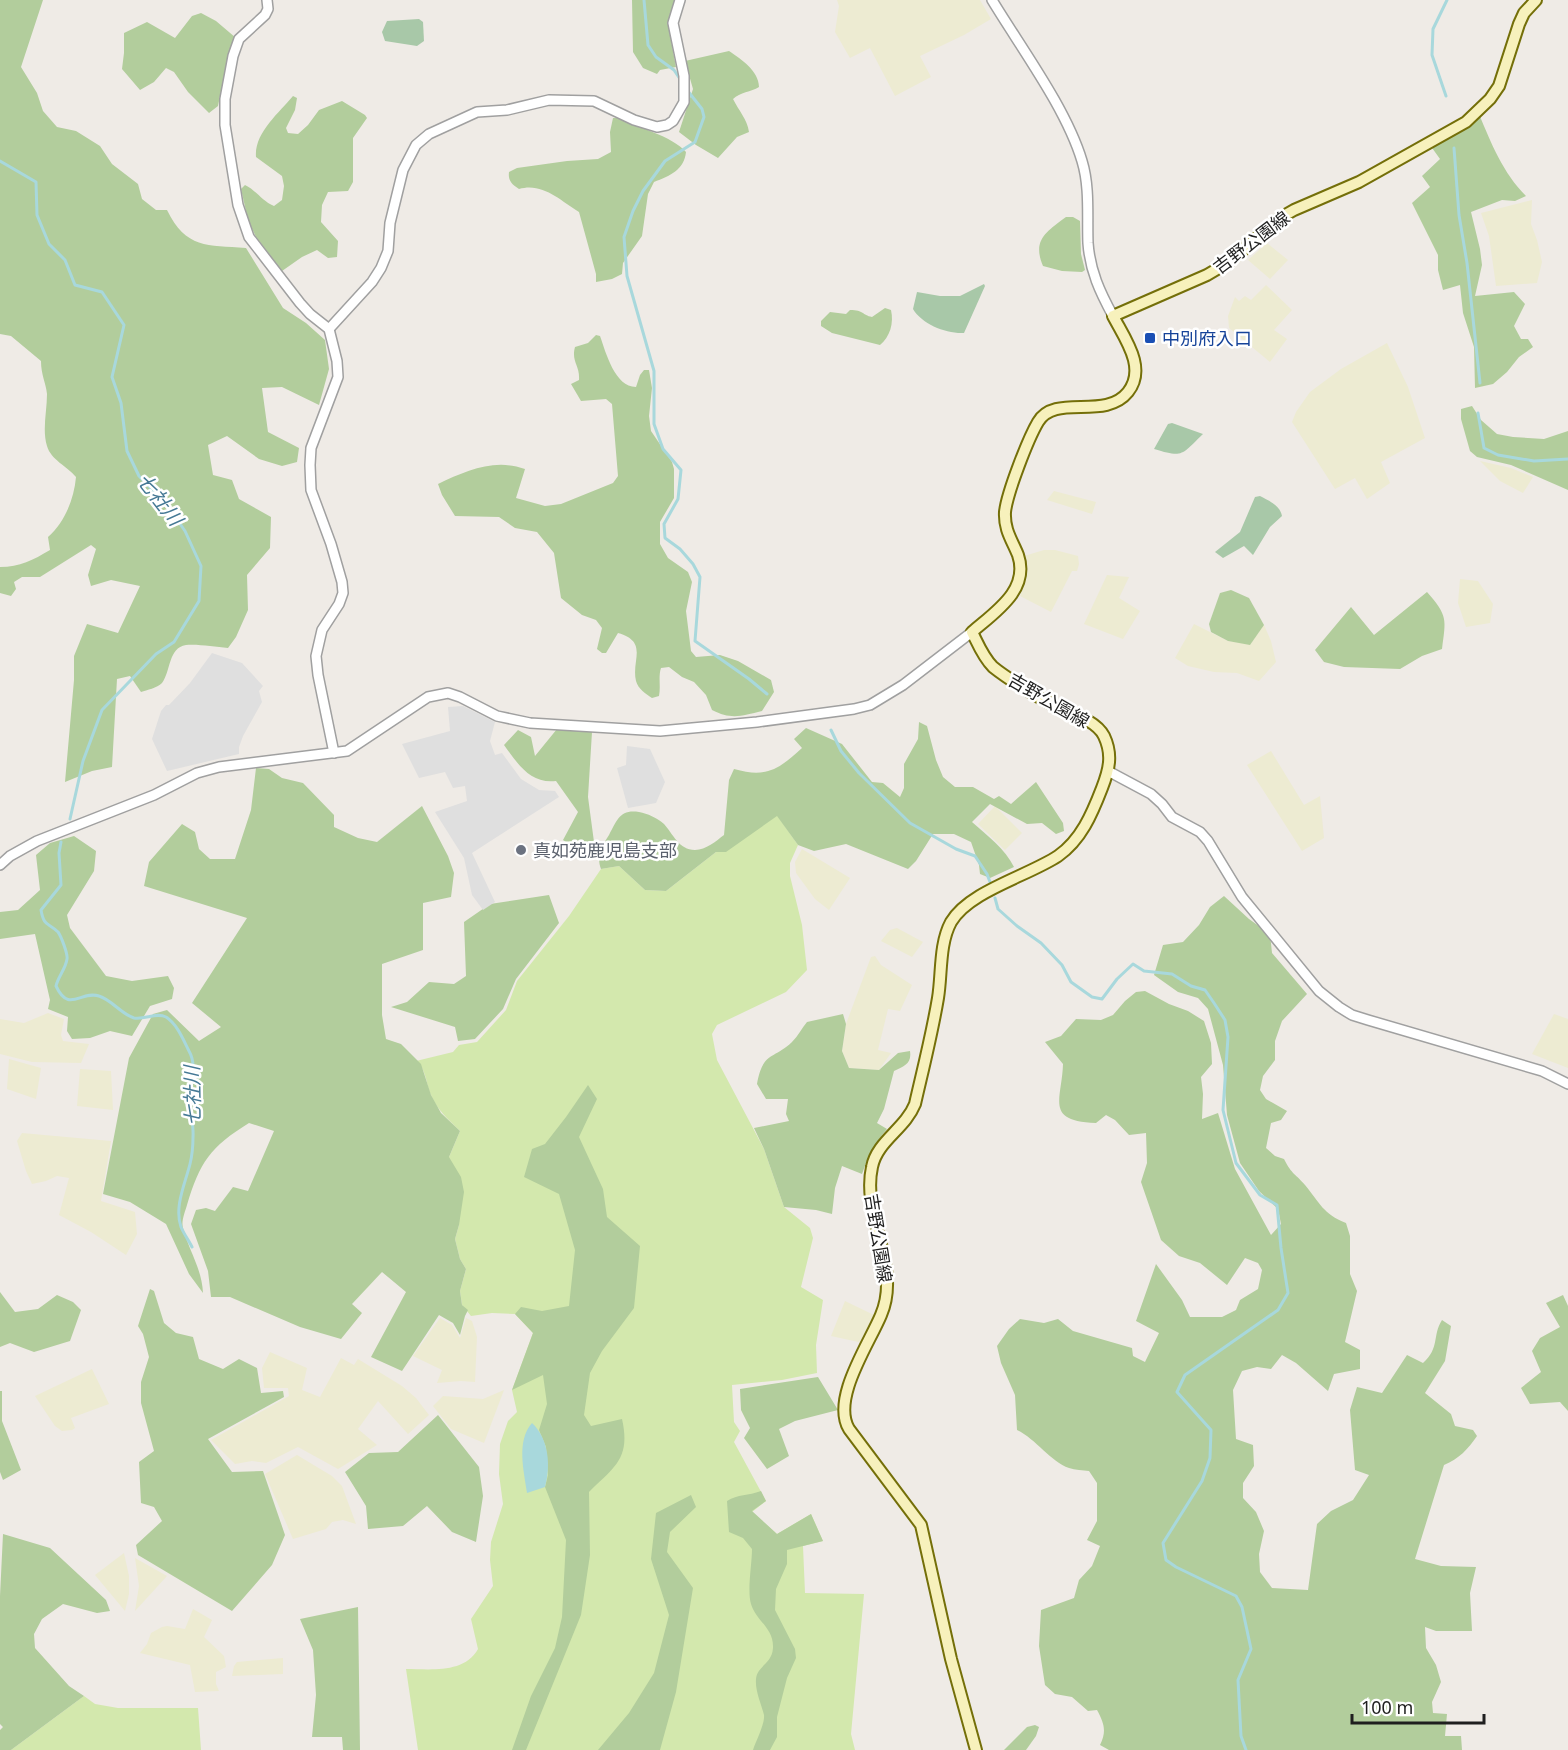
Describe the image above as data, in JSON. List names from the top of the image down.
{
  "streets": {
    "main road": ["吉野公園線"]
  },
  "water": ["七社川"],
  "places": {
    "transit": ["中別府入口"],
    "other": ["真如苑鹿児島支部"]
  },
  "scale_bar": "100 m"
}
